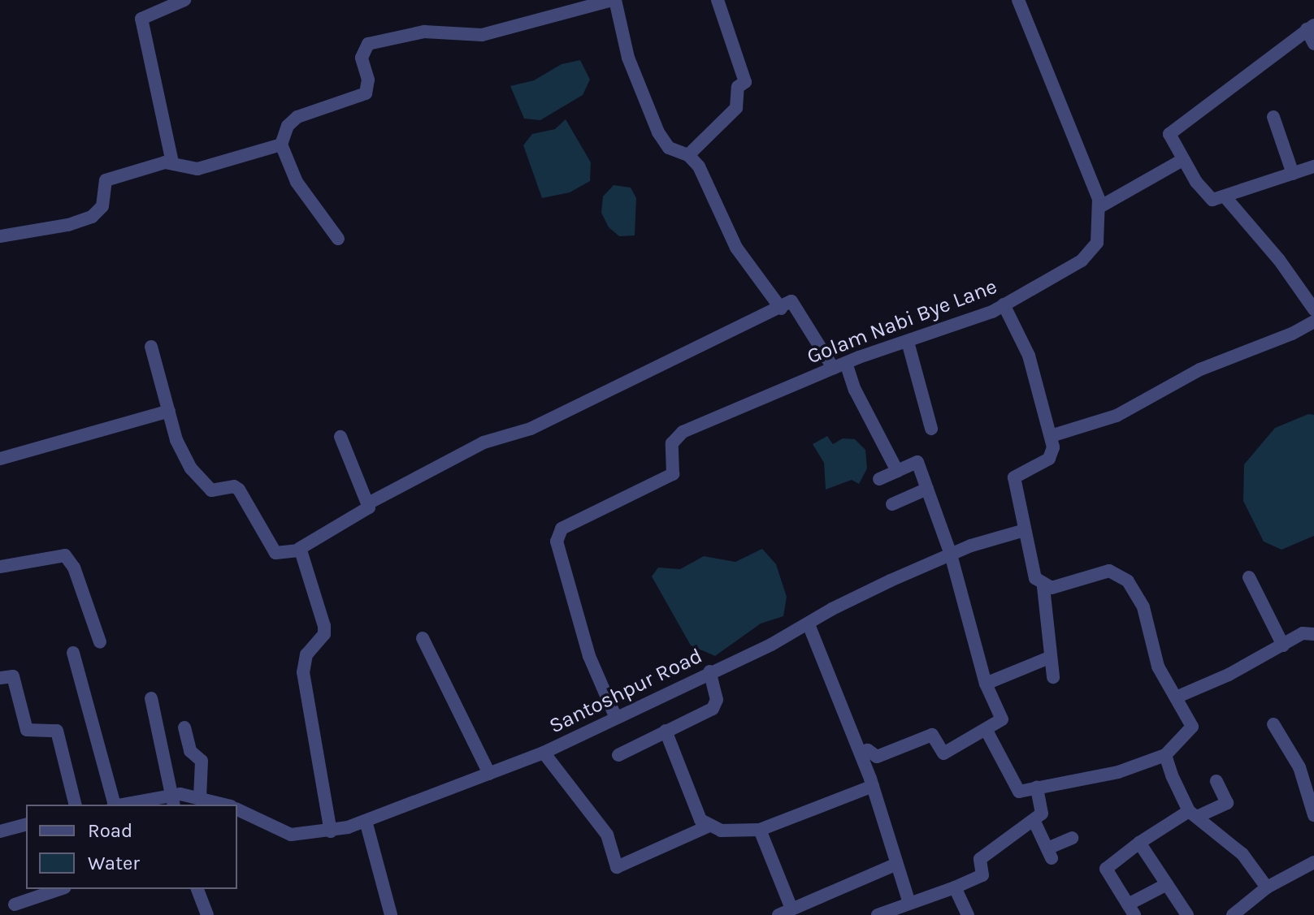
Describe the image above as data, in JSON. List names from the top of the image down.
{
  "streets": {
    "street": ["Golam Nabi Bye Lane", "Santoshpur Road"]
  },
  "crossings": [
    ["Golam Nabi Bye Lane", "Santoshpur Road"]
  ],
  "legend": ["Road", "Water"]
}
